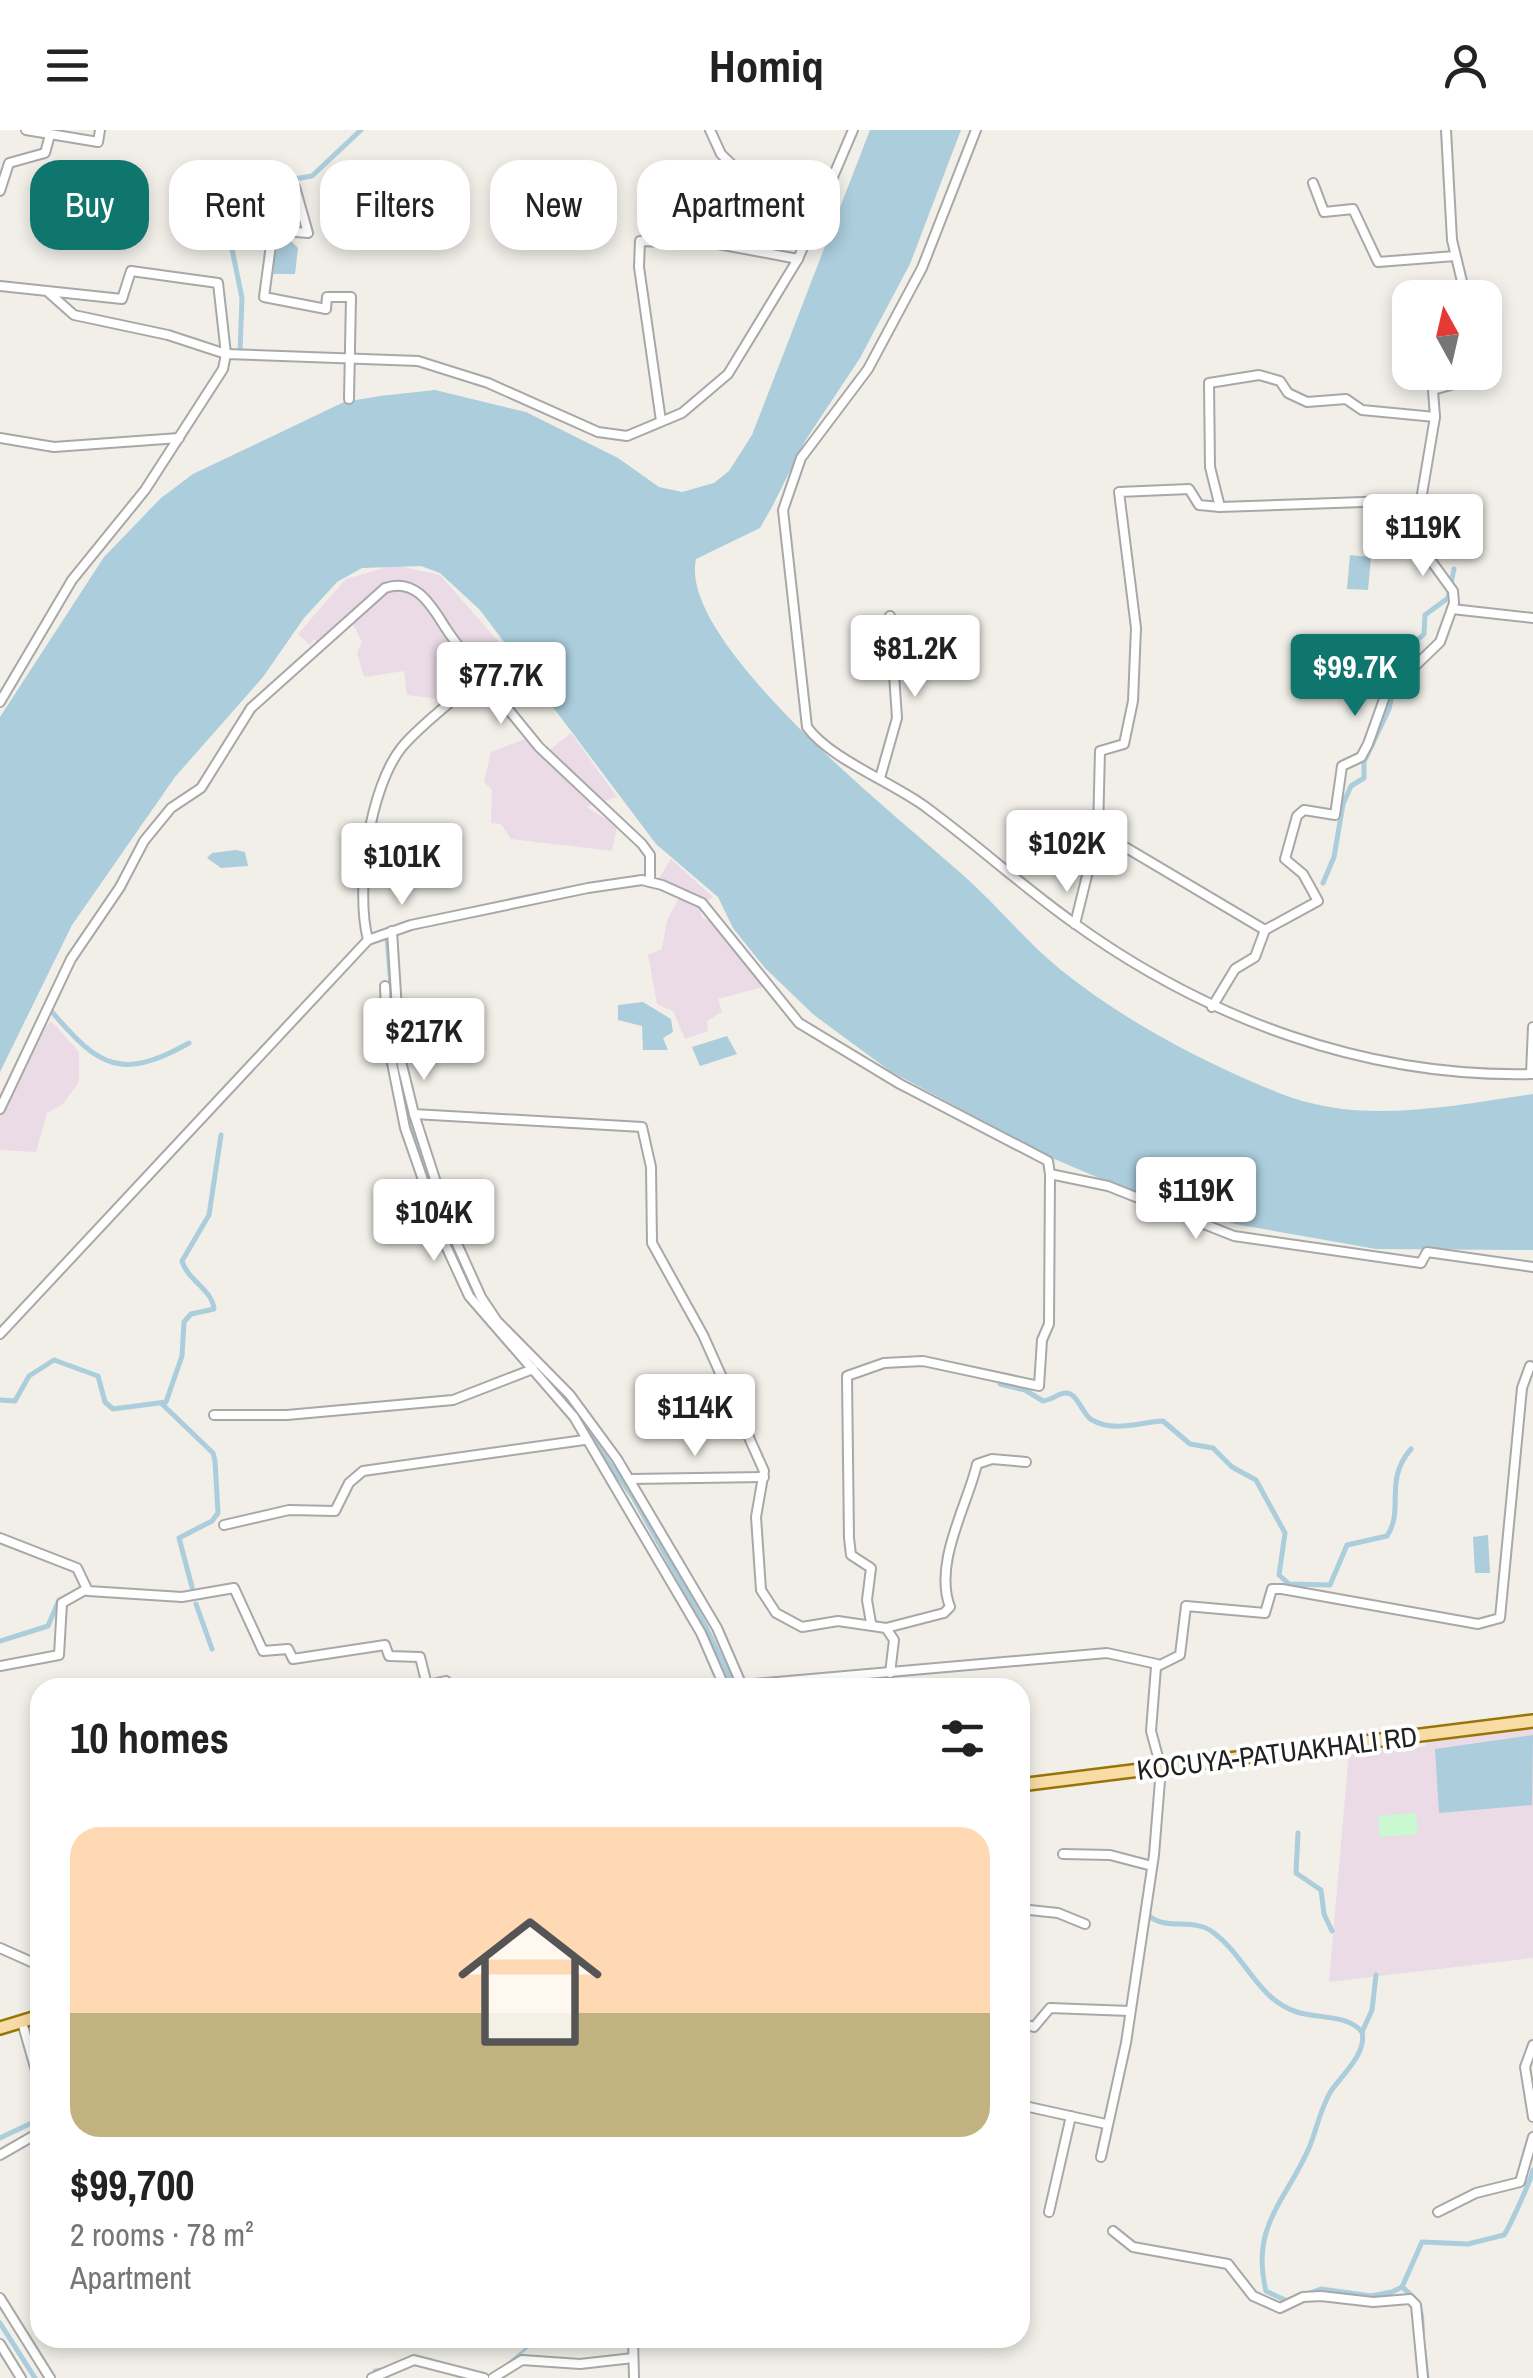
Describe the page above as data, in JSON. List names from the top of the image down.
{
  "streets": {
    "main road": ["KOCUYA-PATUAKHALI RD"]
  },
  "north": "top",
  "page": {
    "header": "Homiq",
    "chip": [
      "Buy",
      "Rent",
      "Filters",
      "New",
      "Apartment"
    ],
    "price": [
      "$119K",
      "$81.2K",
      "$99.7K",
      "$77.7K",
      "$102K",
      "$101K",
      "$217K",
      "$119K",
      "$104K",
      "$114K"
    ],
    "heading": "10 homes",
    "list": [
      {
        "name": "$99,700",
        "note": "2 rooms · 78 m² · Apartment"
      }
    ]
  }
}
